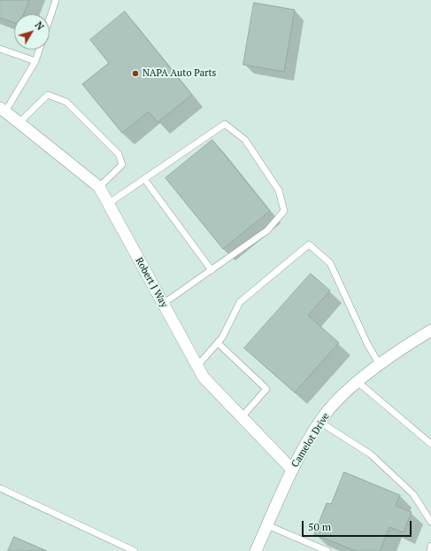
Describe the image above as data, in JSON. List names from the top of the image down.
{
  "streets": {
    "street": ["Robert J Way", "Camelot Drive"]
  },
  "crossings": [
    ["Robert J Way", "Camelot Drive"]
  ],
  "places": ["NAPA Auto Parts"],
  "scale_bar": "50 m",
  "north": "top right"
}
